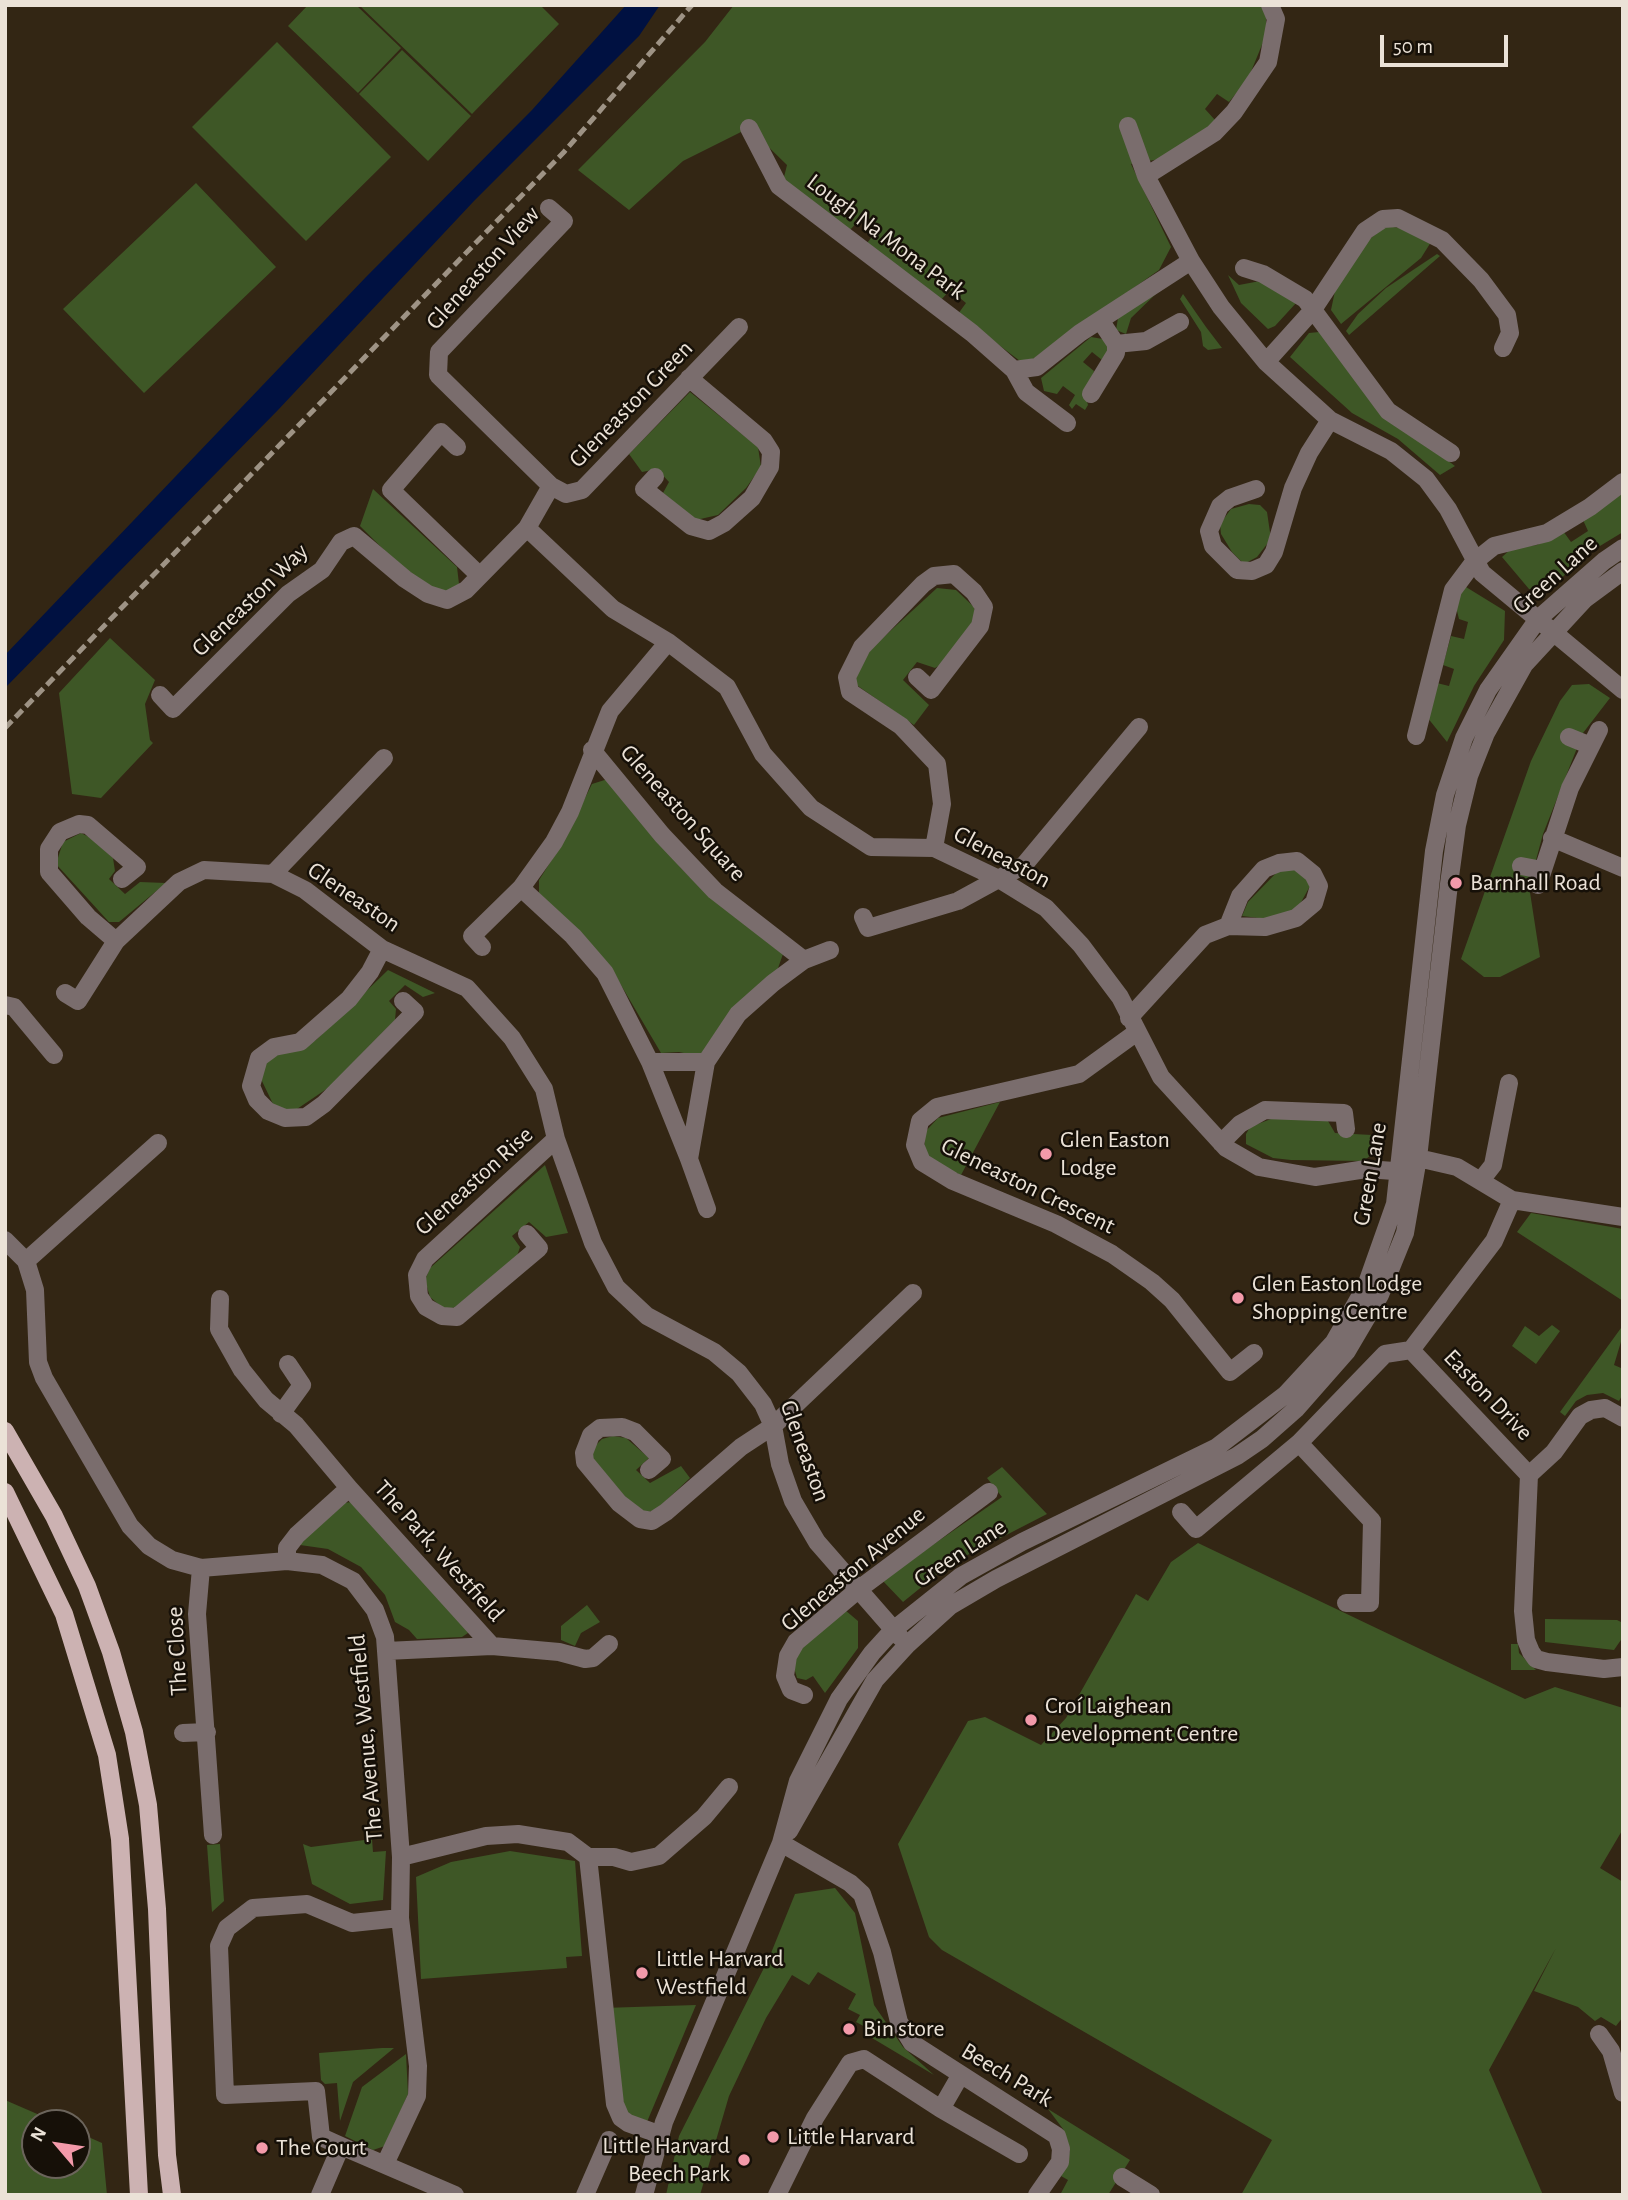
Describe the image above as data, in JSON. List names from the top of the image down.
{
  "streets": {
    "street": [
      "Lough Na Mona Park",
      "Gleneaston View",
      "Gleneaston Green",
      "Green Lane",
      "Gleneaston Way",
      "Gleneaston Square",
      "Gleneaston",
      "Gleneaston Rise",
      "Gleneaston Crescent",
      "Easton Drive",
      "The Park, Westfield",
      "Gleneaston Avenue",
      "The Close",
      "The Avenue, Westfield",
      "Beech Park"
    ]
  },
  "crossings": [
    ["Gleneaston View", "Gleneaston Green"],
    ["Green Lane", "Gleneaston"],
    ["Green Lane", "Beech Park"],
    ["Gleneaston Way", "Gleneaston"],
    ["Gleneaston Square", "Gleneaston"],
    ["Gleneaston", "Gleneaston Rise"],
    ["Gleneaston", "Gleneaston Crescent"],
    ["Gleneaston", "Gleneaston Avenue"],
    ["The Park, Westfield", "The Avenue, Westfield"],
    ["The Close", "The Avenue, Westfield"]
  ],
  "places": [
    "Barnhall Road",
    "Glen Easton Lodge",
    "Glen Easton Lodge Shopping Centre",
    "Croí Laighean Development Centre",
    "Little Harvard Westfield",
    "Bin store",
    "Little Harvard",
    "The Court",
    "Little Harvard Beech Park"
  ],
  "scale_bar": "50 m",
  "north": "top left"
}
